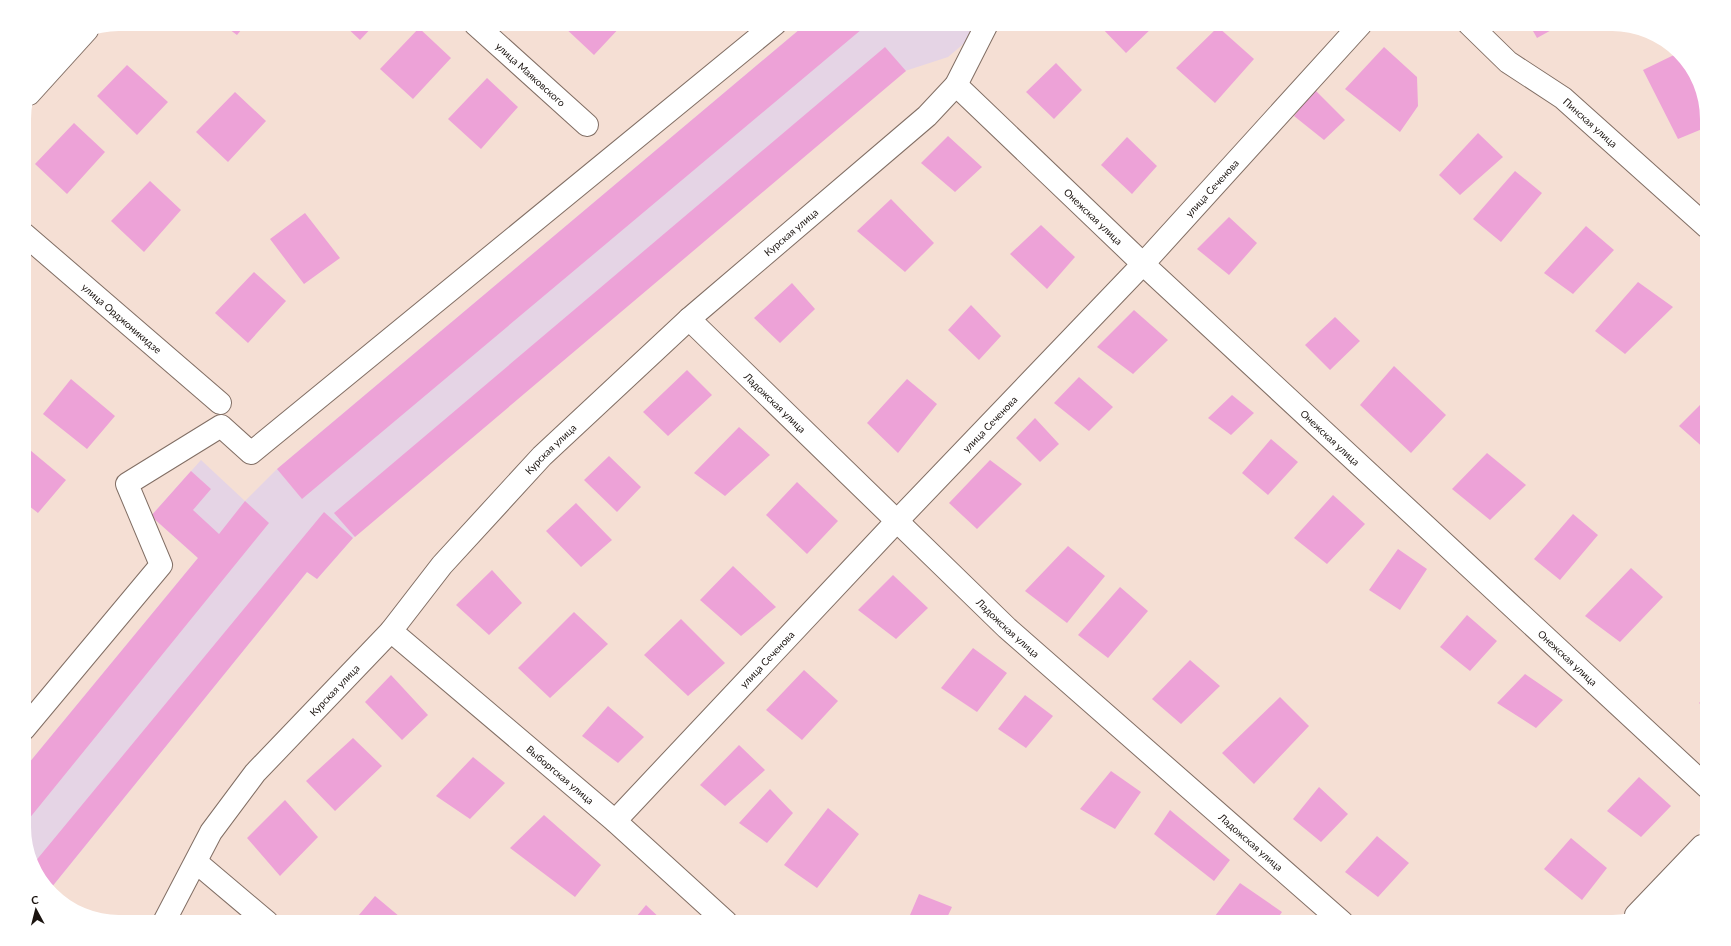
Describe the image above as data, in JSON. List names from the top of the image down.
{
  "streets": {
    "street": [
      "улица Маяковского",
      "Пинская улица",
      "улица Сеченова",
      "Онежская улица",
      "Курская улица",
      "улица Орджоникидзе",
      "Ладожская улица",
      "Выборгская улица"
    ]
  },
  "crossings": [
    ["улица Сеченова", "Онежская улица"],
    ["улица Сеченова", "Ладожская улица"],
    ["улица Сеченова", "Выборгская улица"],
    ["Онежская улица", "Курская улица"],
    ["Курская улица", "Ладожская улица"],
    ["Курская улица", "Выборгская улица"]
  ],
  "north": "top"
}
